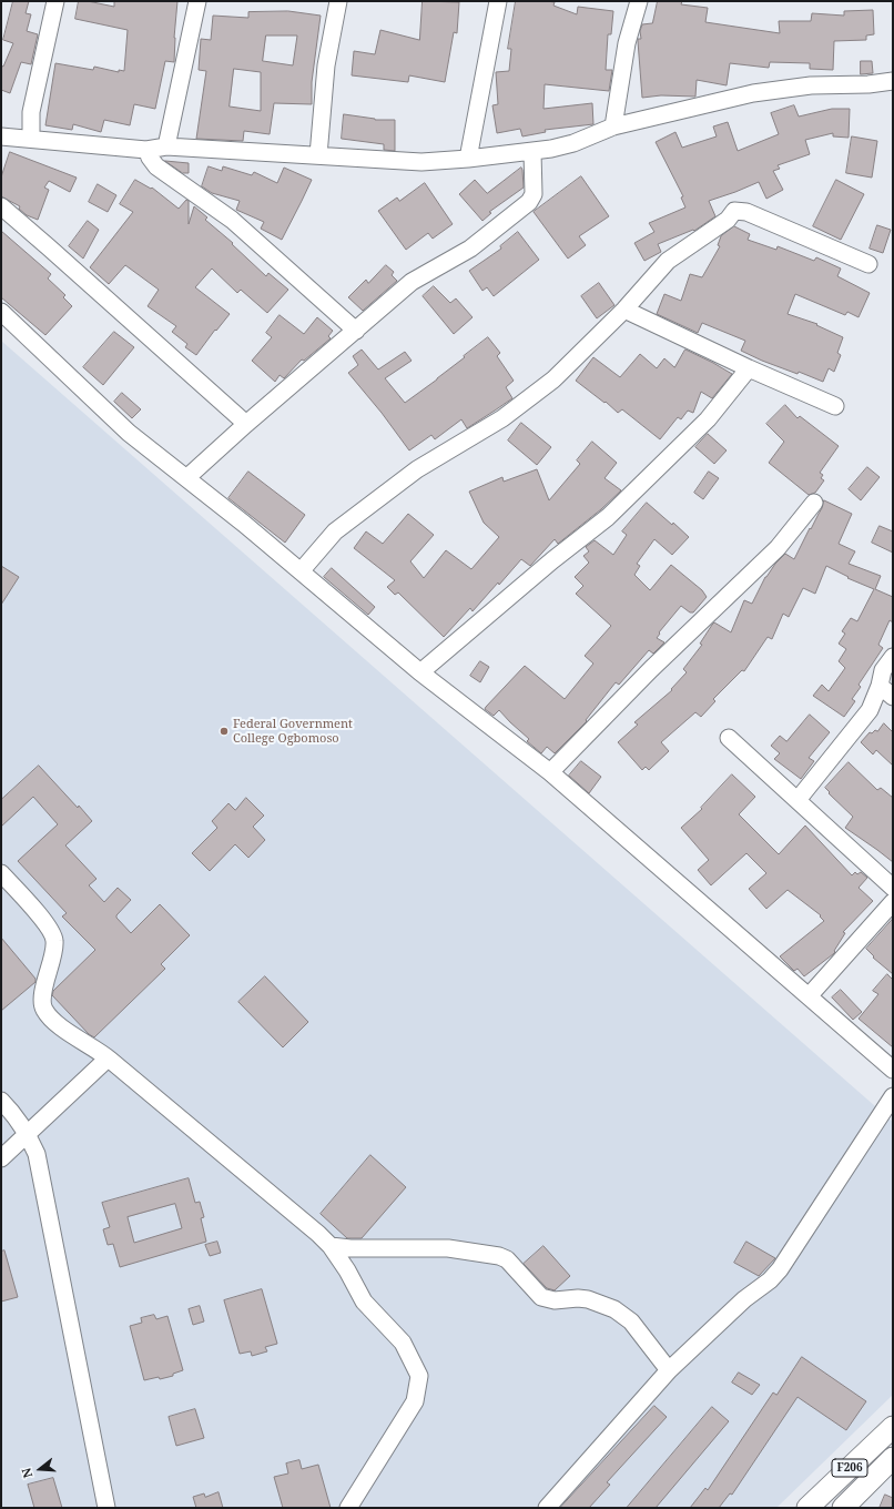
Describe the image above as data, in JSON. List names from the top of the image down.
{
  "streets": {
    "main road": ["F206"]
  },
  "places": ["Federal Government College Ogbomoso"],
  "north": "left"
}
